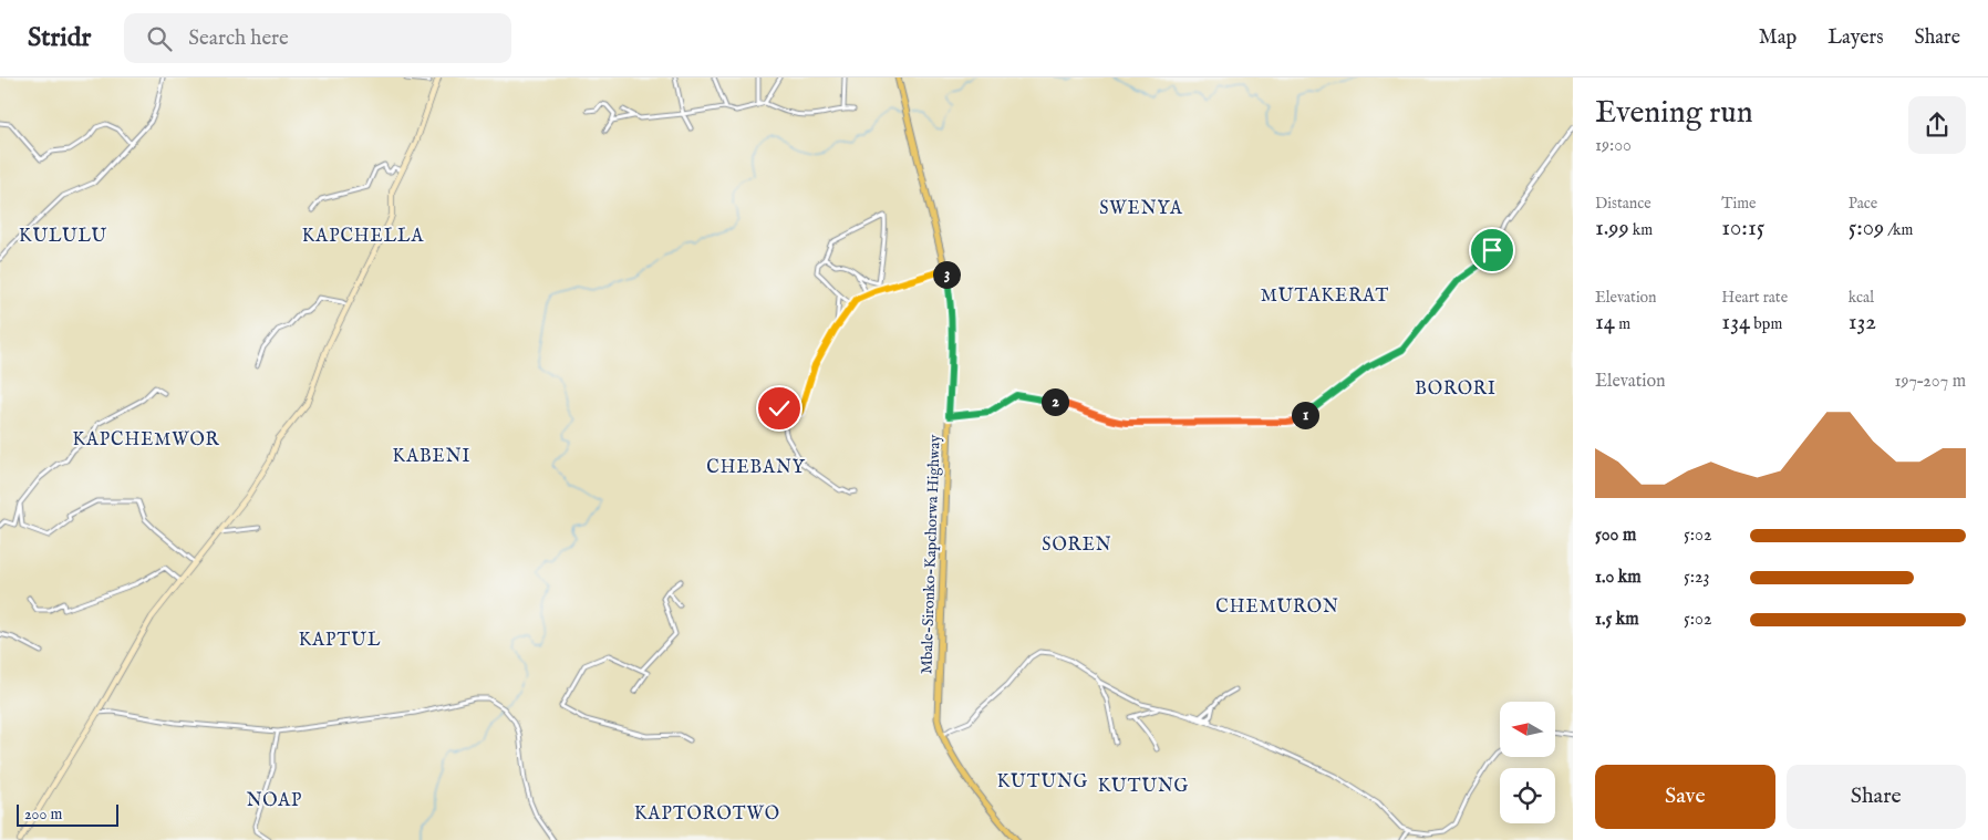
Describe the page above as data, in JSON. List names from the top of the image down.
{
  "streets": {
    "main road": ["Mbale-Sironko-Kapchorwa Highway"]
  },
  "districts": [
    "SWENYA",
    "KULULU",
    "KAPCHELLA",
    "MUTAKERAT",
    "BORORI",
    "KAPCHEMWOR",
    "KABENI",
    "CHEBANY",
    "SOREN",
    "CHEMURON",
    "KAPTUL",
    "KUTUNG",
    "KUTUNG",
    "NOAP",
    "KAPTOROTWO"
  ],
  "scale_bar": "200 m",
  "north": "left",
  "page": {
    "header": "Stridr",
    "search": "Search here",
    "nav": ["Map", "Layers", "Share"],
    "heading": ["Evening run", "19:00"],
    "stats": [
      ["Distance", "1.99 km"],
      ["Time", "10:15"],
      ["Pace", "5:09 /km"],
      ["Elevation", "14 m"],
      ["Heart rate", "134 bpm"],
      ["kcal", "132"]
    ],
    "pins": ["3", "2", "1"],
    "chart": ["Elevation", "197–207 m"],
    "list": [
      {
        "name": "500 m",
        "note": "5:02"
      },
      {
        "name": "1.0 km",
        "note": "5:23"
      },
      {
        "name": "1.5 km",
        "note": "5:02"
      }
    ],
    "buttons": ["Save", "Share"],
    "scale": "200 m"
  }
}
